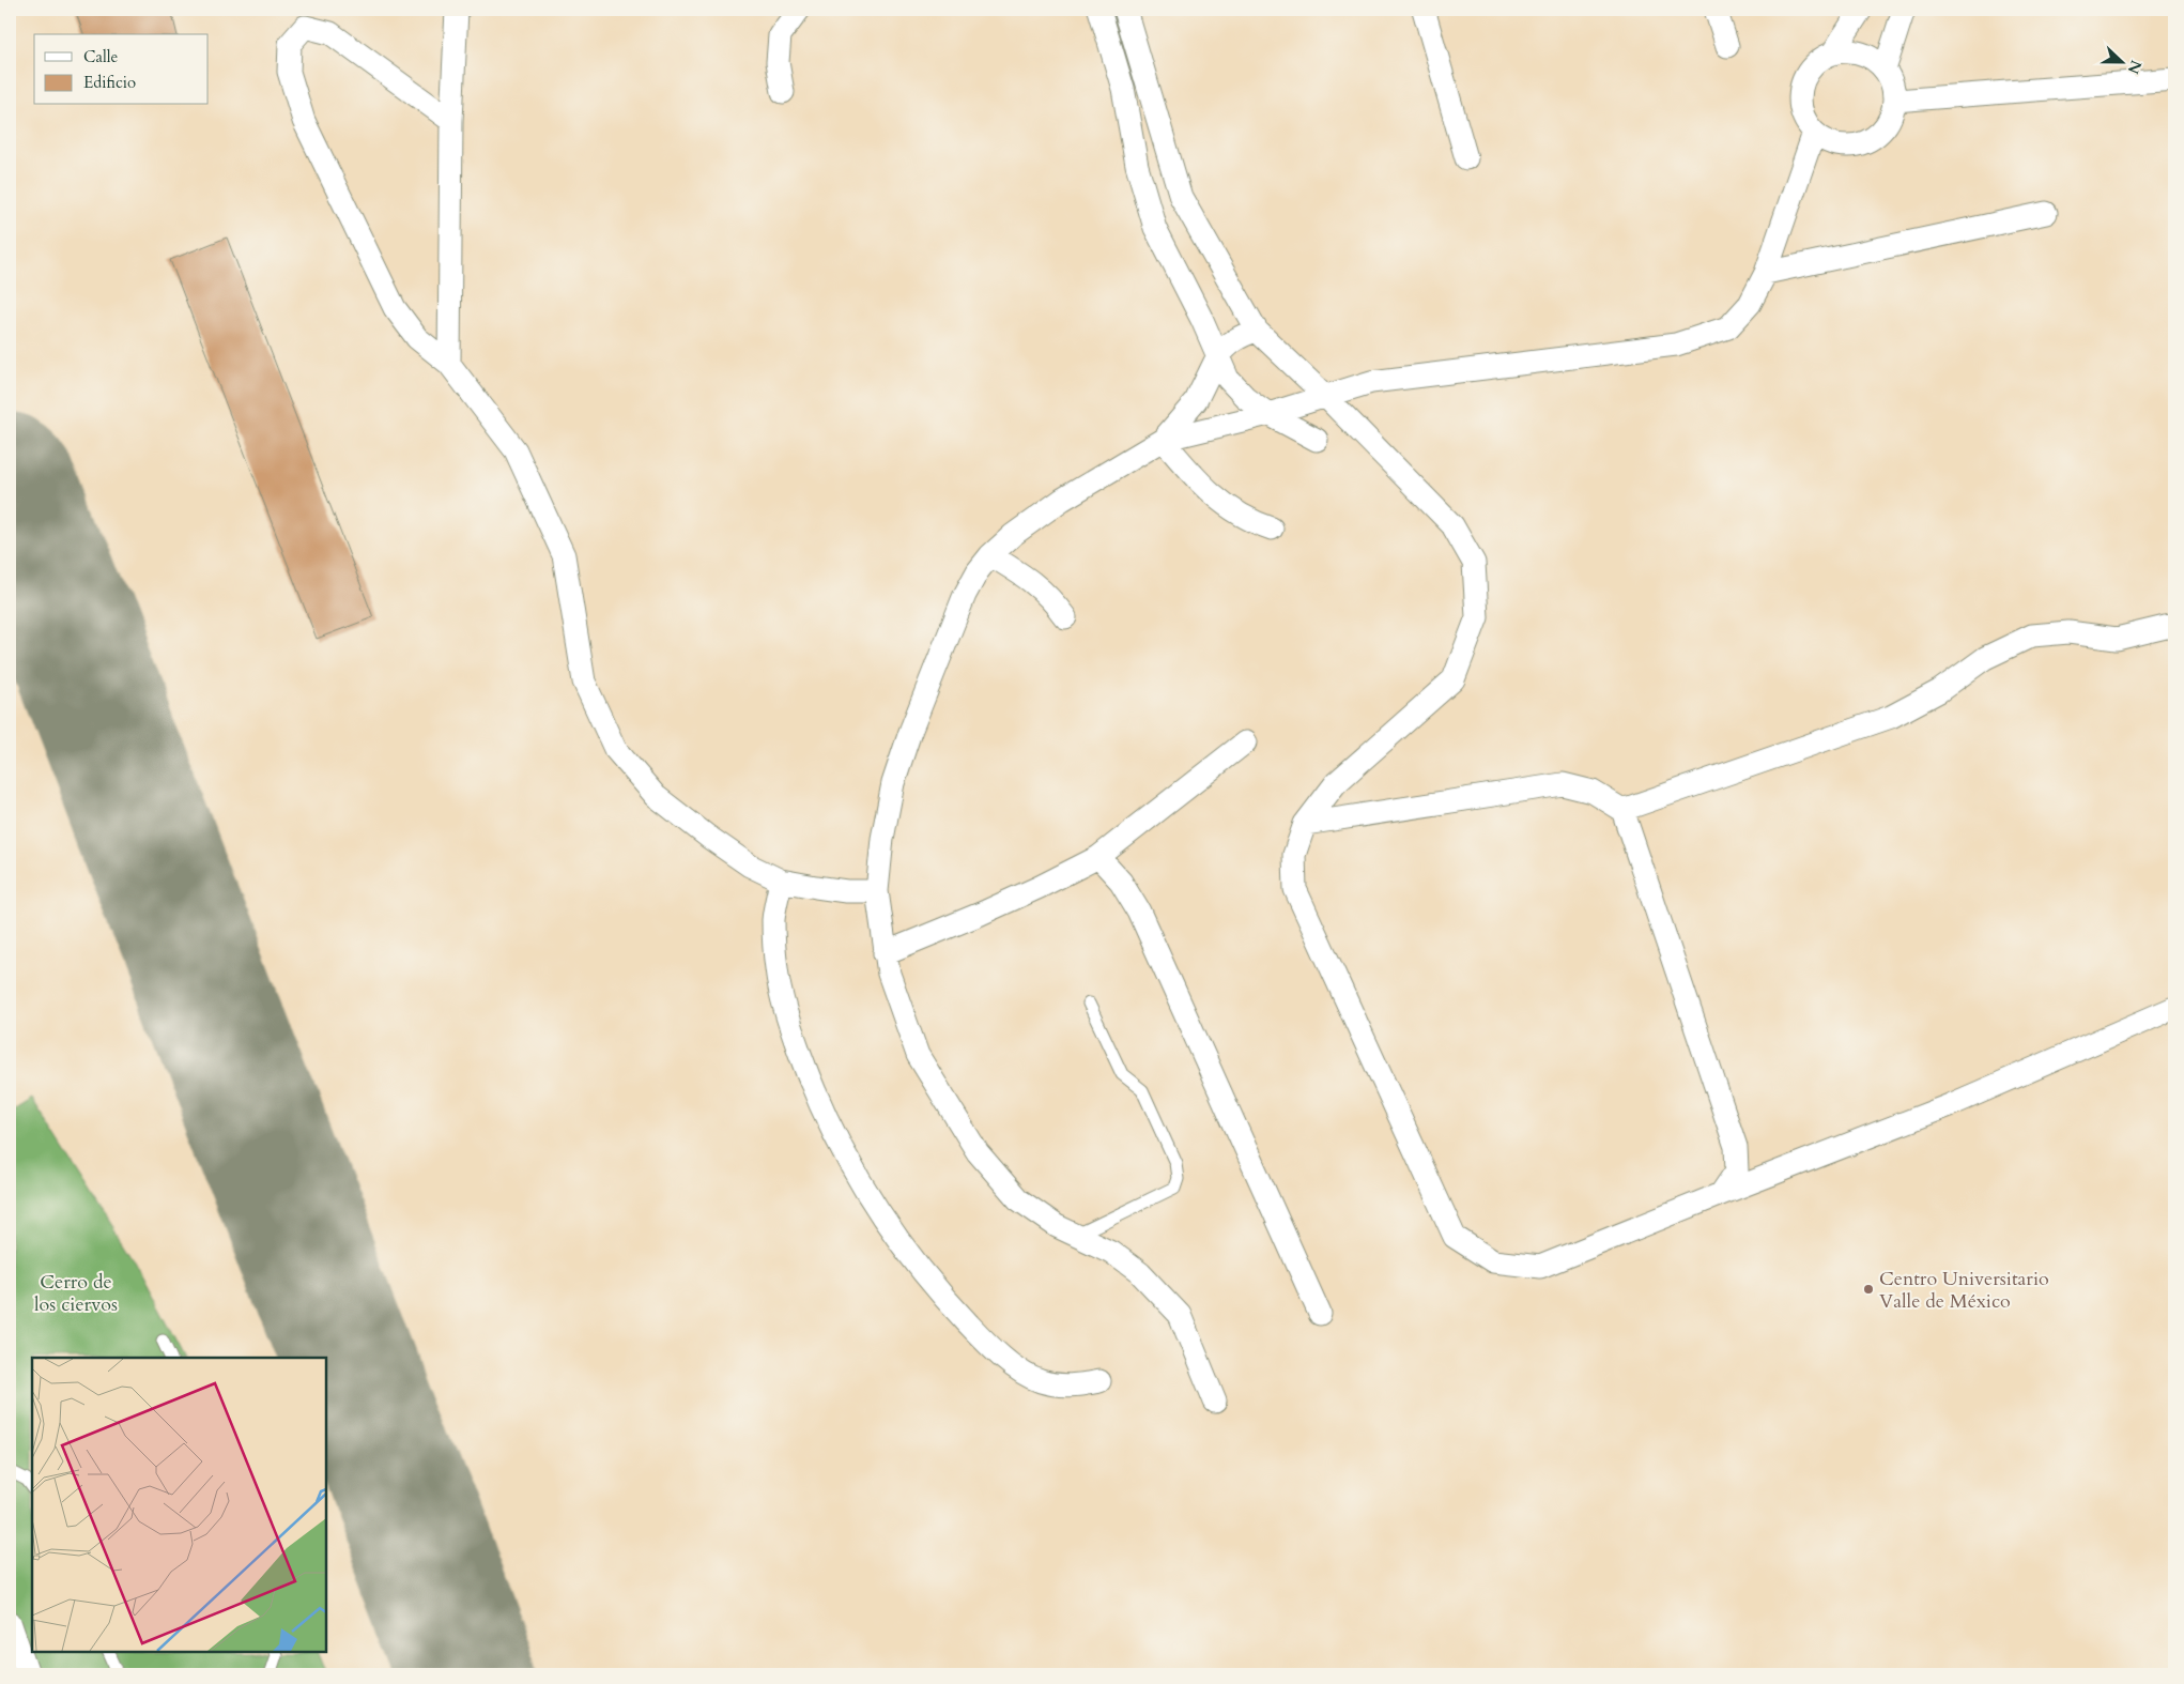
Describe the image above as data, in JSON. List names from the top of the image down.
{
  "parks": ["Cerro de los ciervos"],
  "places": ["Centro Universitario Valle de México"],
  "legend": ["Calle", "Edificio"],
  "north": "right"
}
